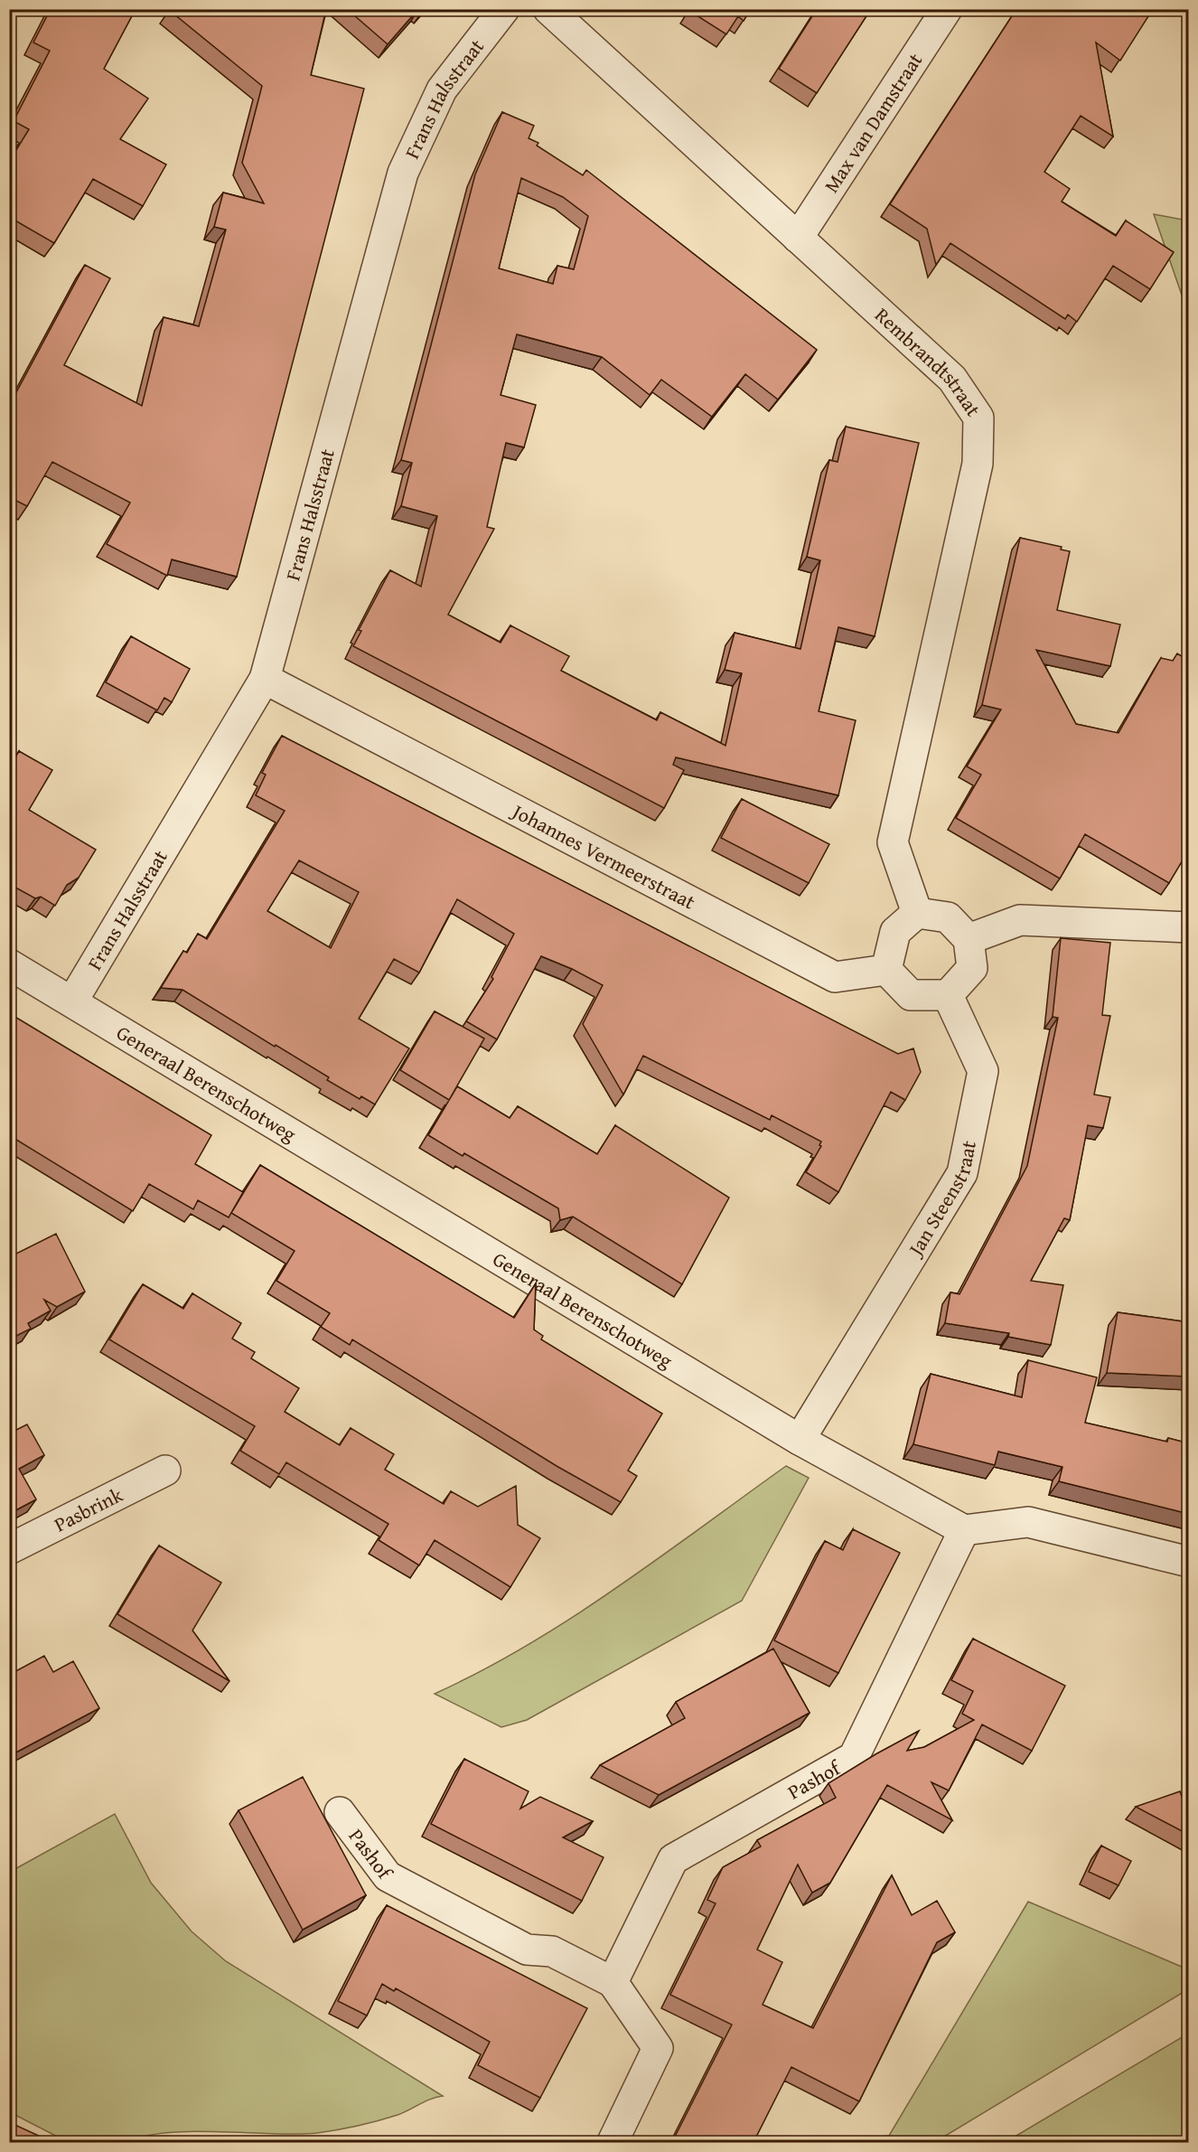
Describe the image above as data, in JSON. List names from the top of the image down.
{
  "streets": {
    "street": [
      "Frans Halsstraat",
      "Max van Damstraat",
      "Rembrandtstraat",
      "Johannes Vermeerstraat",
      "Generaal Berenschotweg",
      "Jan Steenstraat",
      "Pasbrink",
      "Pashof"
    ]
  },
  "crossings": [
    ["Frans Halsstraat", "Johannes Vermeerstraat"],
    ["Frans Halsstraat", "Generaal Berenschotweg"],
    ["Max van Damstraat", "Rembrandtstraat"],
    ["Rembrandtstraat", "Johannes Vermeerstraat"],
    ["Rembrandtstraat", "Jan Steenstraat"],
    ["Johannes Vermeerstraat", "Jan Steenstraat"],
    ["Generaal Berenschotweg", "Jan Steenstraat"],
    ["Generaal Berenschotweg", "Pashof"]
  ]
}
